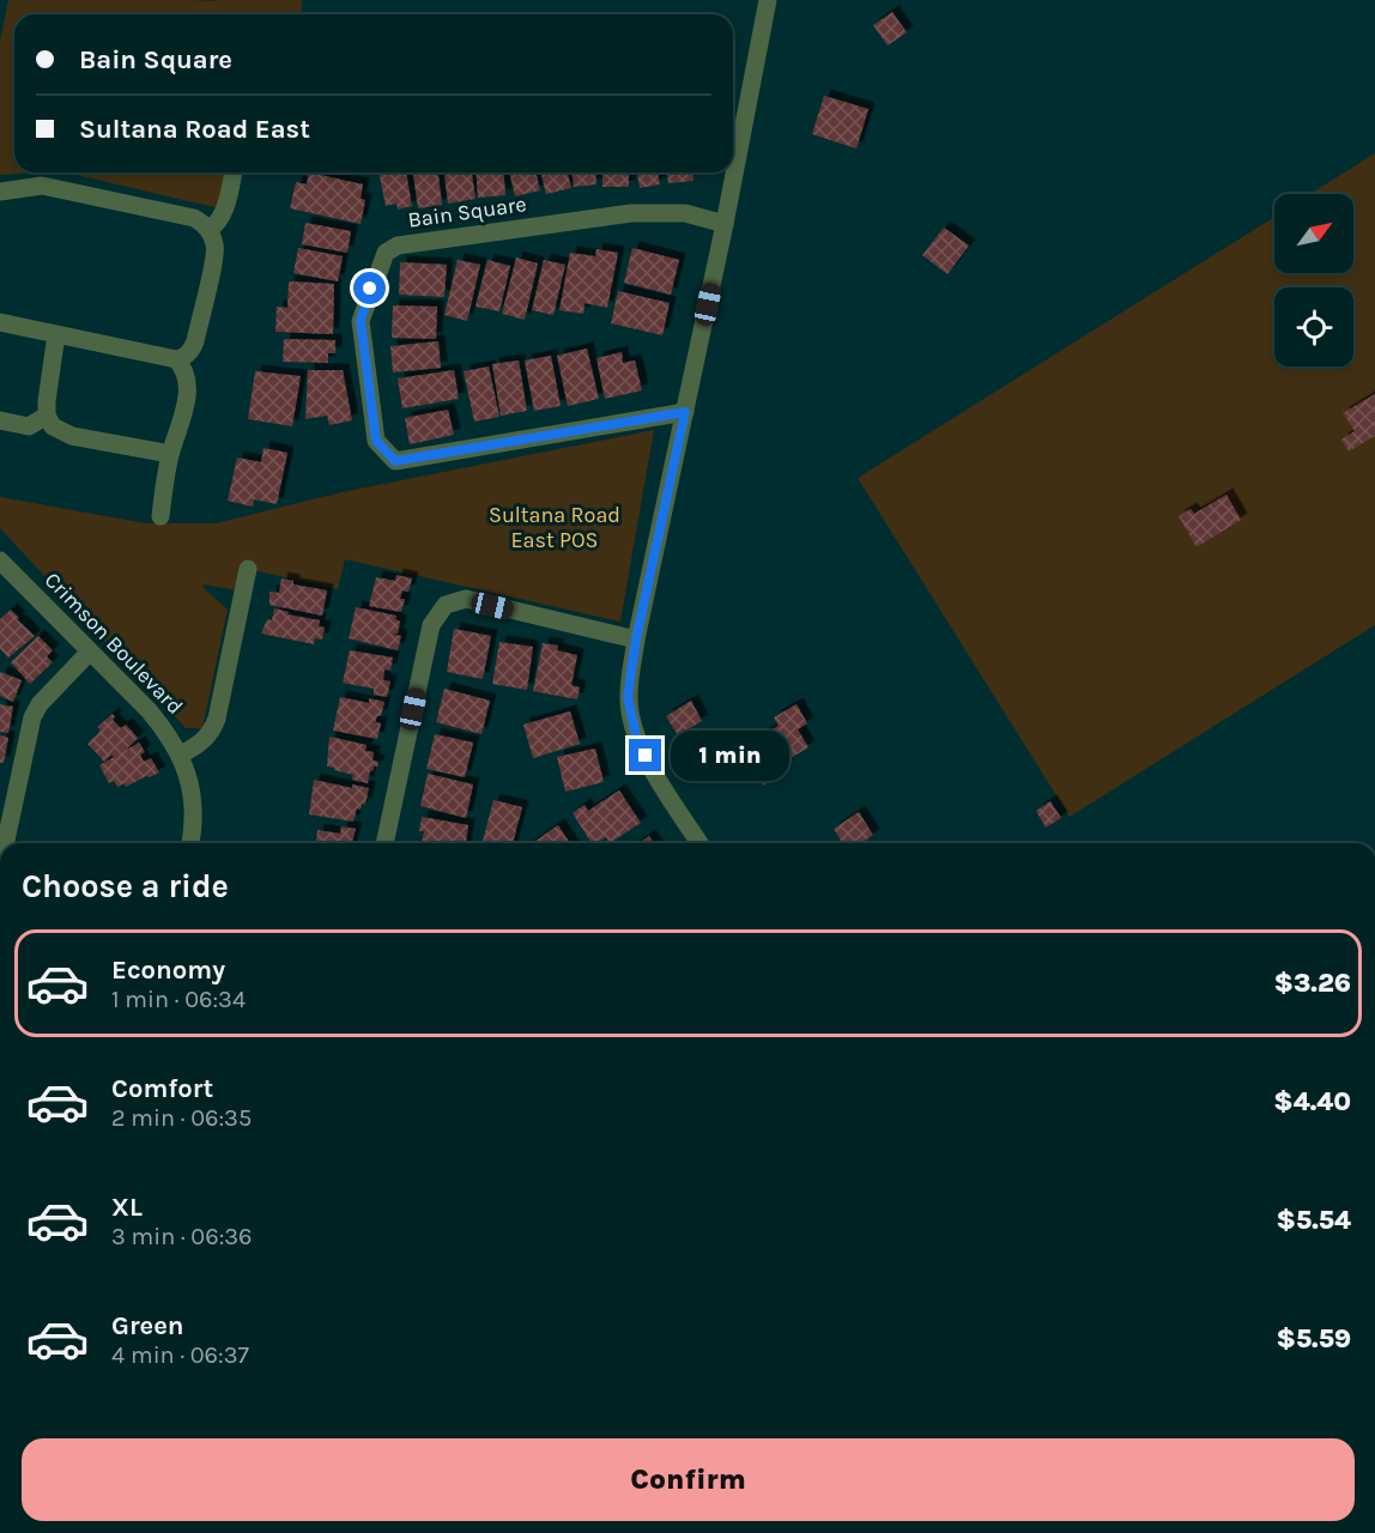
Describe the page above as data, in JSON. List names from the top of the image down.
{
  "streets": {
    "street": ["Bain Square", "Crimson Boulevard"]
  },
  "parks": ["Sultana Road East POS"],
  "north": "top right",
  "page": {
    "banner": ["Bain Square", "Sultana Road East"],
    "bubble": "1 min",
    "heading": "Choose a ride",
    "list": [
      {
        "name": "Economy",
        "note": "1 min · 06:34",
        "value": "$3.26"
      },
      {
        "name": "Comfort",
        "note": "2 min · 06:35",
        "value": "$4.40"
      },
      {
        "name": "XL",
        "note": "3 min · 06:36",
        "value": "$5.54"
      },
      {
        "name": "Green",
        "note": "4 min · 06:37",
        "value": "$5.59"
      }
    ],
    "buttons": "Confirm"
  }
}
